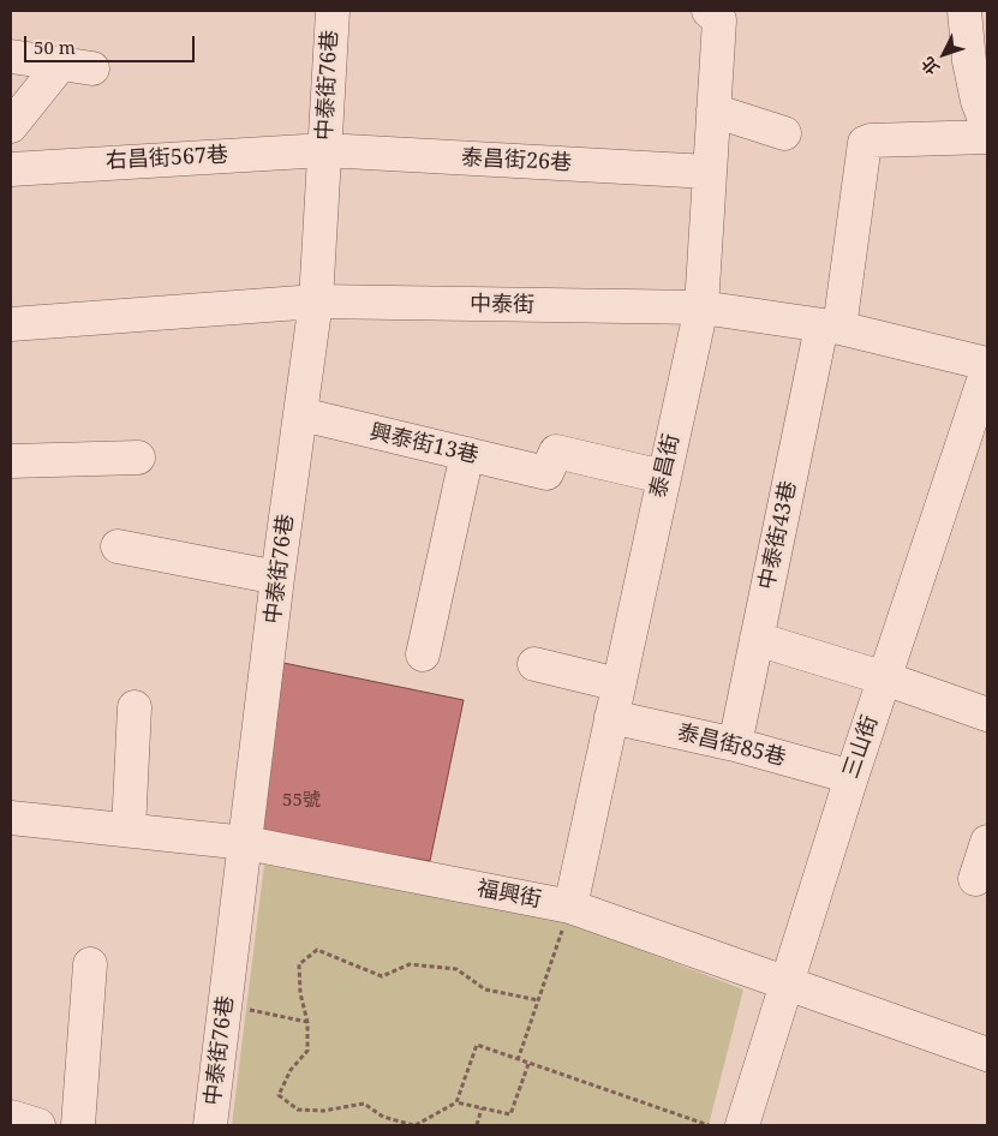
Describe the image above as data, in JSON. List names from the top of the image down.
{
  "streets": {
    "street": [
      "中泰街76巷",
      "右昌街567巷",
      "泰昌街26巷",
      "中泰街",
      "興泰街13巷",
      "泰昌街",
      "中泰街43巷",
      "泰昌街85巷",
      "三山街",
      "福興街"
    ]
  },
  "crossings": [
    ["中泰街76巷", "右昌街567巷"],
    ["中泰街76巷", "泰昌街26巷"],
    ["中泰街76巷", "中泰街"],
    ["中泰街76巷", "興泰街13巷"],
    ["中泰街76巷", "福興街"],
    ["右昌街567巷", "泰昌街26巷"],
    ["泰昌街26巷", "泰昌街"],
    ["中泰街", "泰昌街"],
    ["中泰街", "中泰街43巷"],
    ["興泰街13巷", "泰昌街"],
    ["泰昌街", "泰昌街85巷"],
    ["泰昌街", "福興街"],
    ["中泰街43巷", "泰昌街85巷"],
    ["泰昌街85巷", "三山街"],
    ["三山街", "福興街"]
  ],
  "house_numbers": ["55號"],
  "scale_bar": "50 m",
  "north": "bottom left"
}
